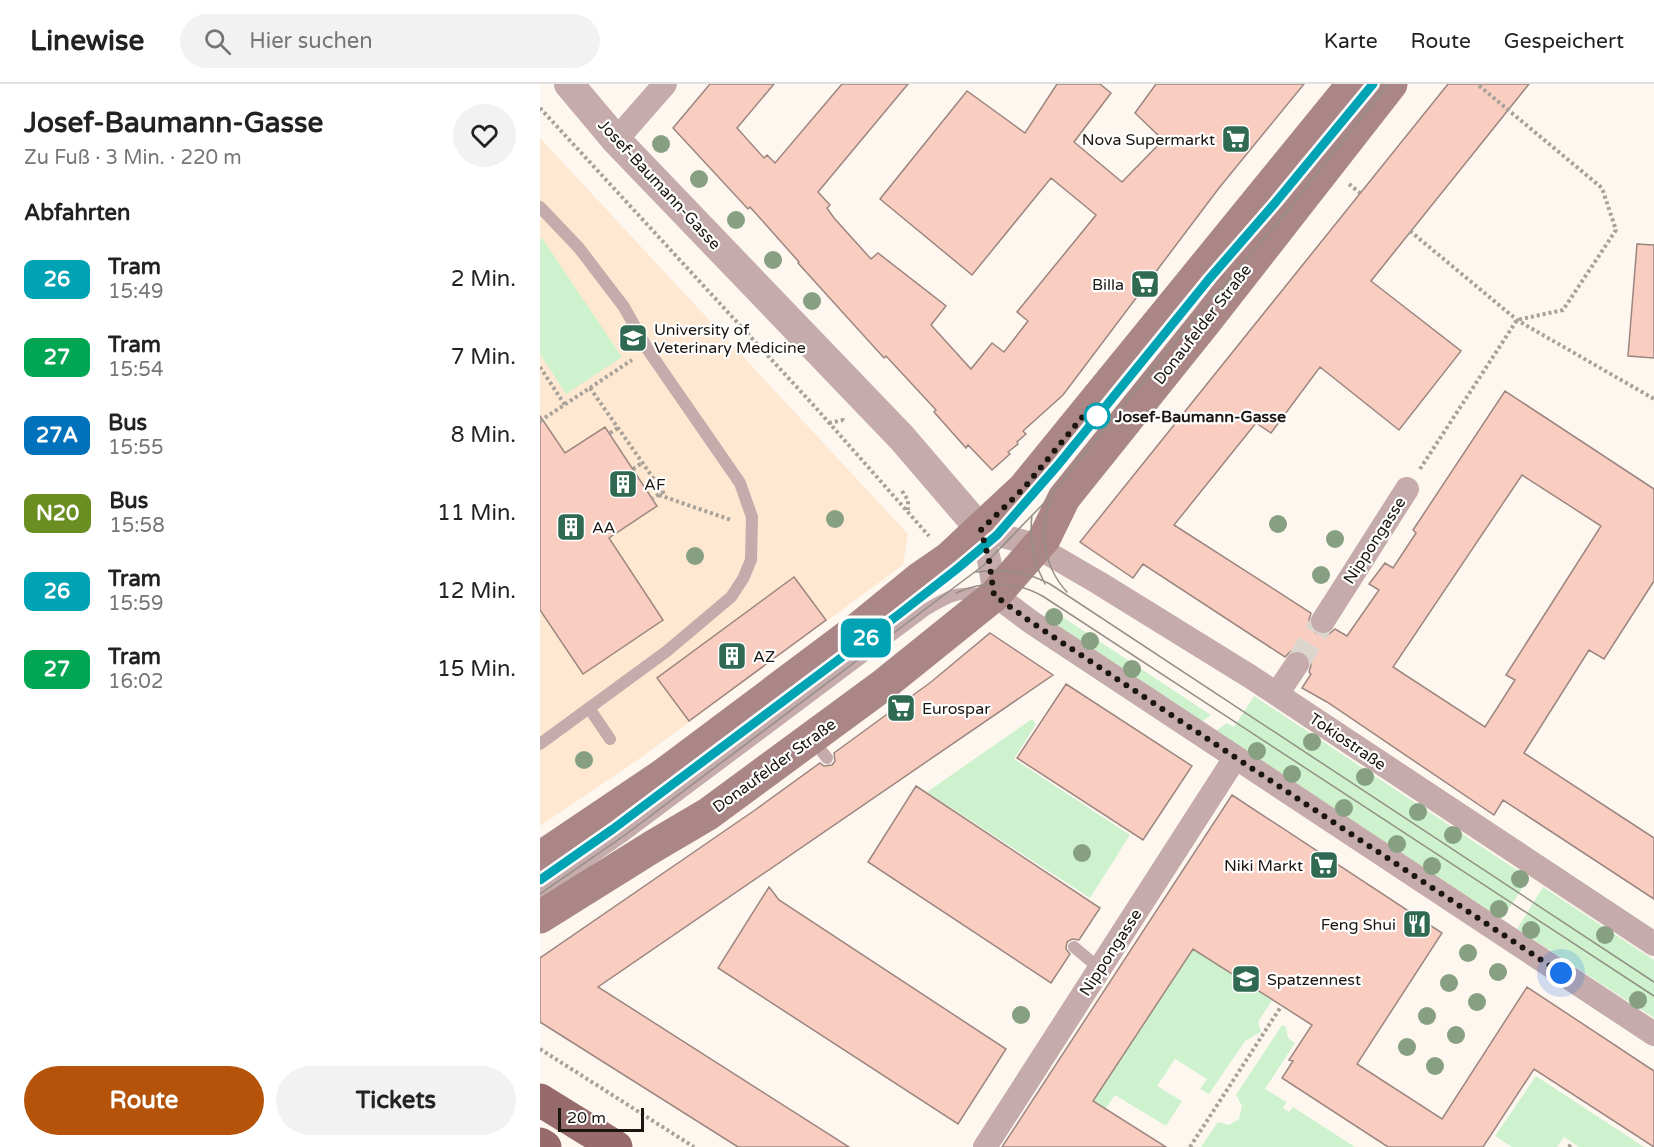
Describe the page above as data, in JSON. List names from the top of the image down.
{
  "streets": {
    "main road": ["Donaufelder Straße"],
    "street": ["Josef-Baumann-Gasse", "Nippongasse", "Tokiostraße"]
  },
  "crossings": [
    ["Josef-Baumann-Gasse", "Donaufelder Straße"],
    ["Donaufelder Straße", "Tokiostraße"]
  ],
  "places": {
    "supermarket": [
      "Nova Supermarkt",
      "Billa",
      "Eurospar",
      "Niki Markt"
    ],
    "school or university": ["University of Veterinary Medicine", "Spatzennest"],
    "other": ["Josef-Baumann-Gasse"],
    "building": ["AF", "AA", "AZ"],
    "restaurant": ["Feng Shui"]
  },
  "lines": ["tram line 26"],
  "scale_bar": "20 m",
  "page": {
    "header": "Linewise",
    "search": "Hier suchen",
    "nav": ["Karte", "Route", "Gespeichert"],
    "heading": [
      ["Josef-Baumann-Gasse", "Zu Fuß · 3 Min. · 220 m"],
      "Abfahrten"
    ],
    "on_map": "26",
    "list": [
      {
        "mark": "26",
        "name": "Tram",
        "note": "15:49",
        "value": "2 Min."
      },
      {
        "mark": "27",
        "name": "Tram",
        "note": "15:54",
        "value": "7 Min."
      },
      {
        "mark": "27A",
        "name": "Bus",
        "note": "15:55",
        "value": "8 Min."
      },
      {
        "mark": "N20",
        "name": "Bus",
        "note": "15:58",
        "value": "11 Min."
      },
      {
        "mark": "26",
        "name": "Tram",
        "note": "15:59",
        "value": "12 Min."
      },
      {
        "mark": "27",
        "name": "Tram",
        "note": "16:02",
        "value": "15 Min."
      }
    ],
    "buttons": ["Route", "Tickets"],
    "scale": "20 m"
  }
}
